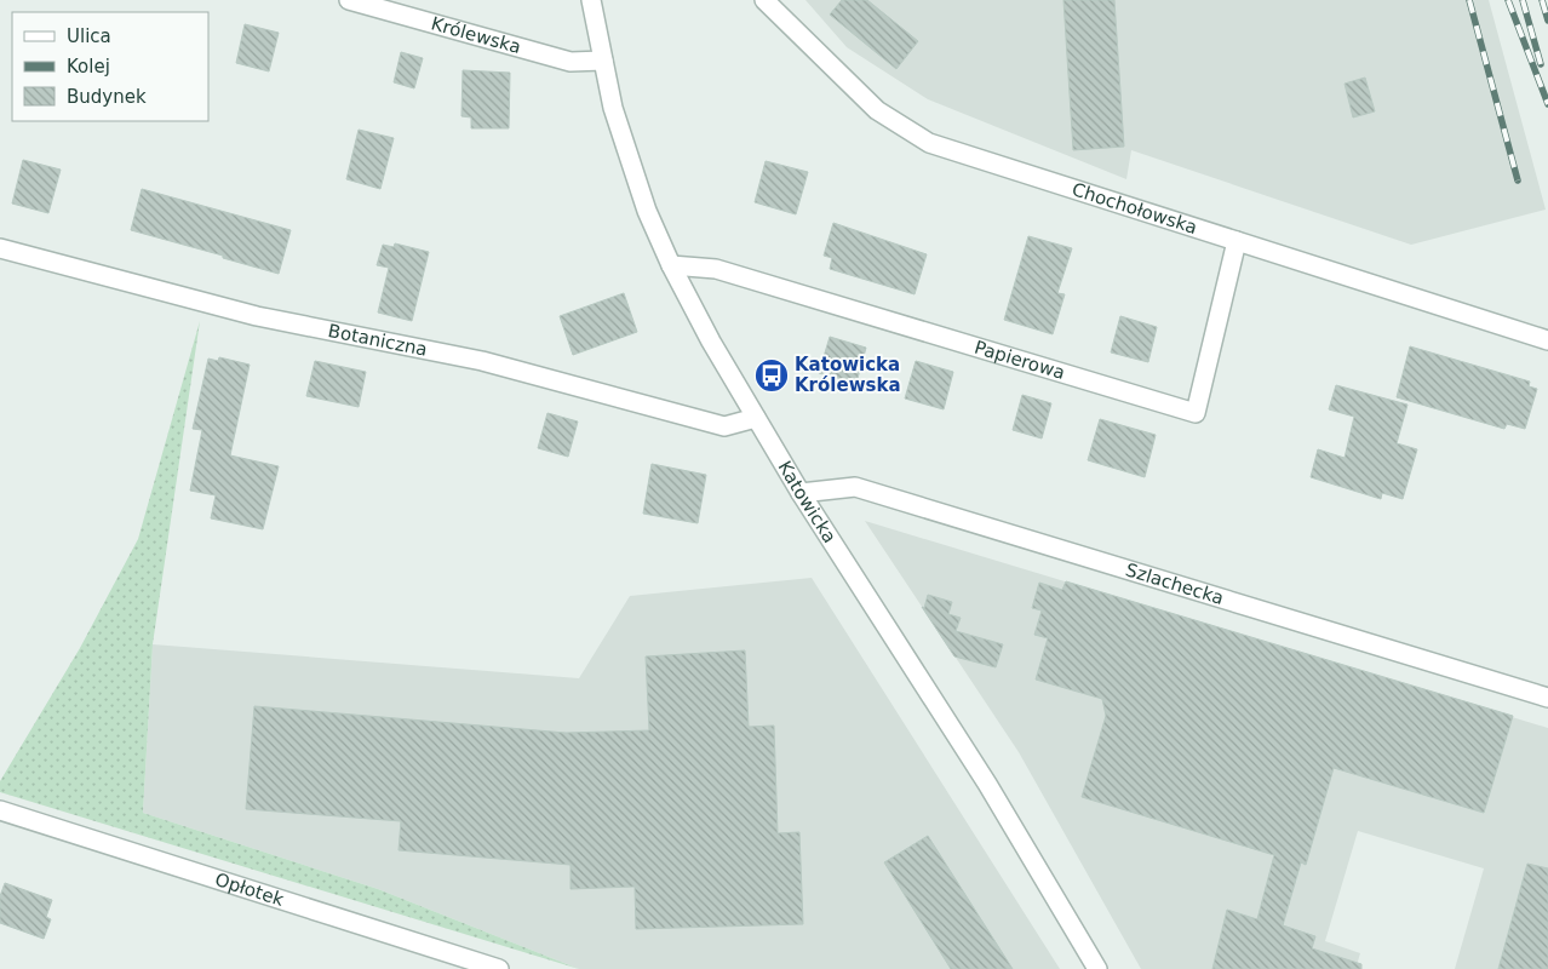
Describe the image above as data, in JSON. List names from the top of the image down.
{
  "streets": {
    "street": [
      "Królewska",
      "Chochołowska",
      "Botaniczna",
      "Papierowa",
      "Katowicka",
      "Szlachecka",
      "Opłotek"
    ]
  },
  "crossings": [
    ["Królewska", "Katowicka"],
    ["Chochołowska", "Papierowa"],
    ["Botaniczna", "Katowicka"],
    ["Papierowa", "Katowicka"],
    ["Katowicka", "Szlachecka"]
  ],
  "places": {
    "bus stop": ["Katowicka Królewska"]
  },
  "legend": ["Ulica", "Kolej", "Budynek"]
}
